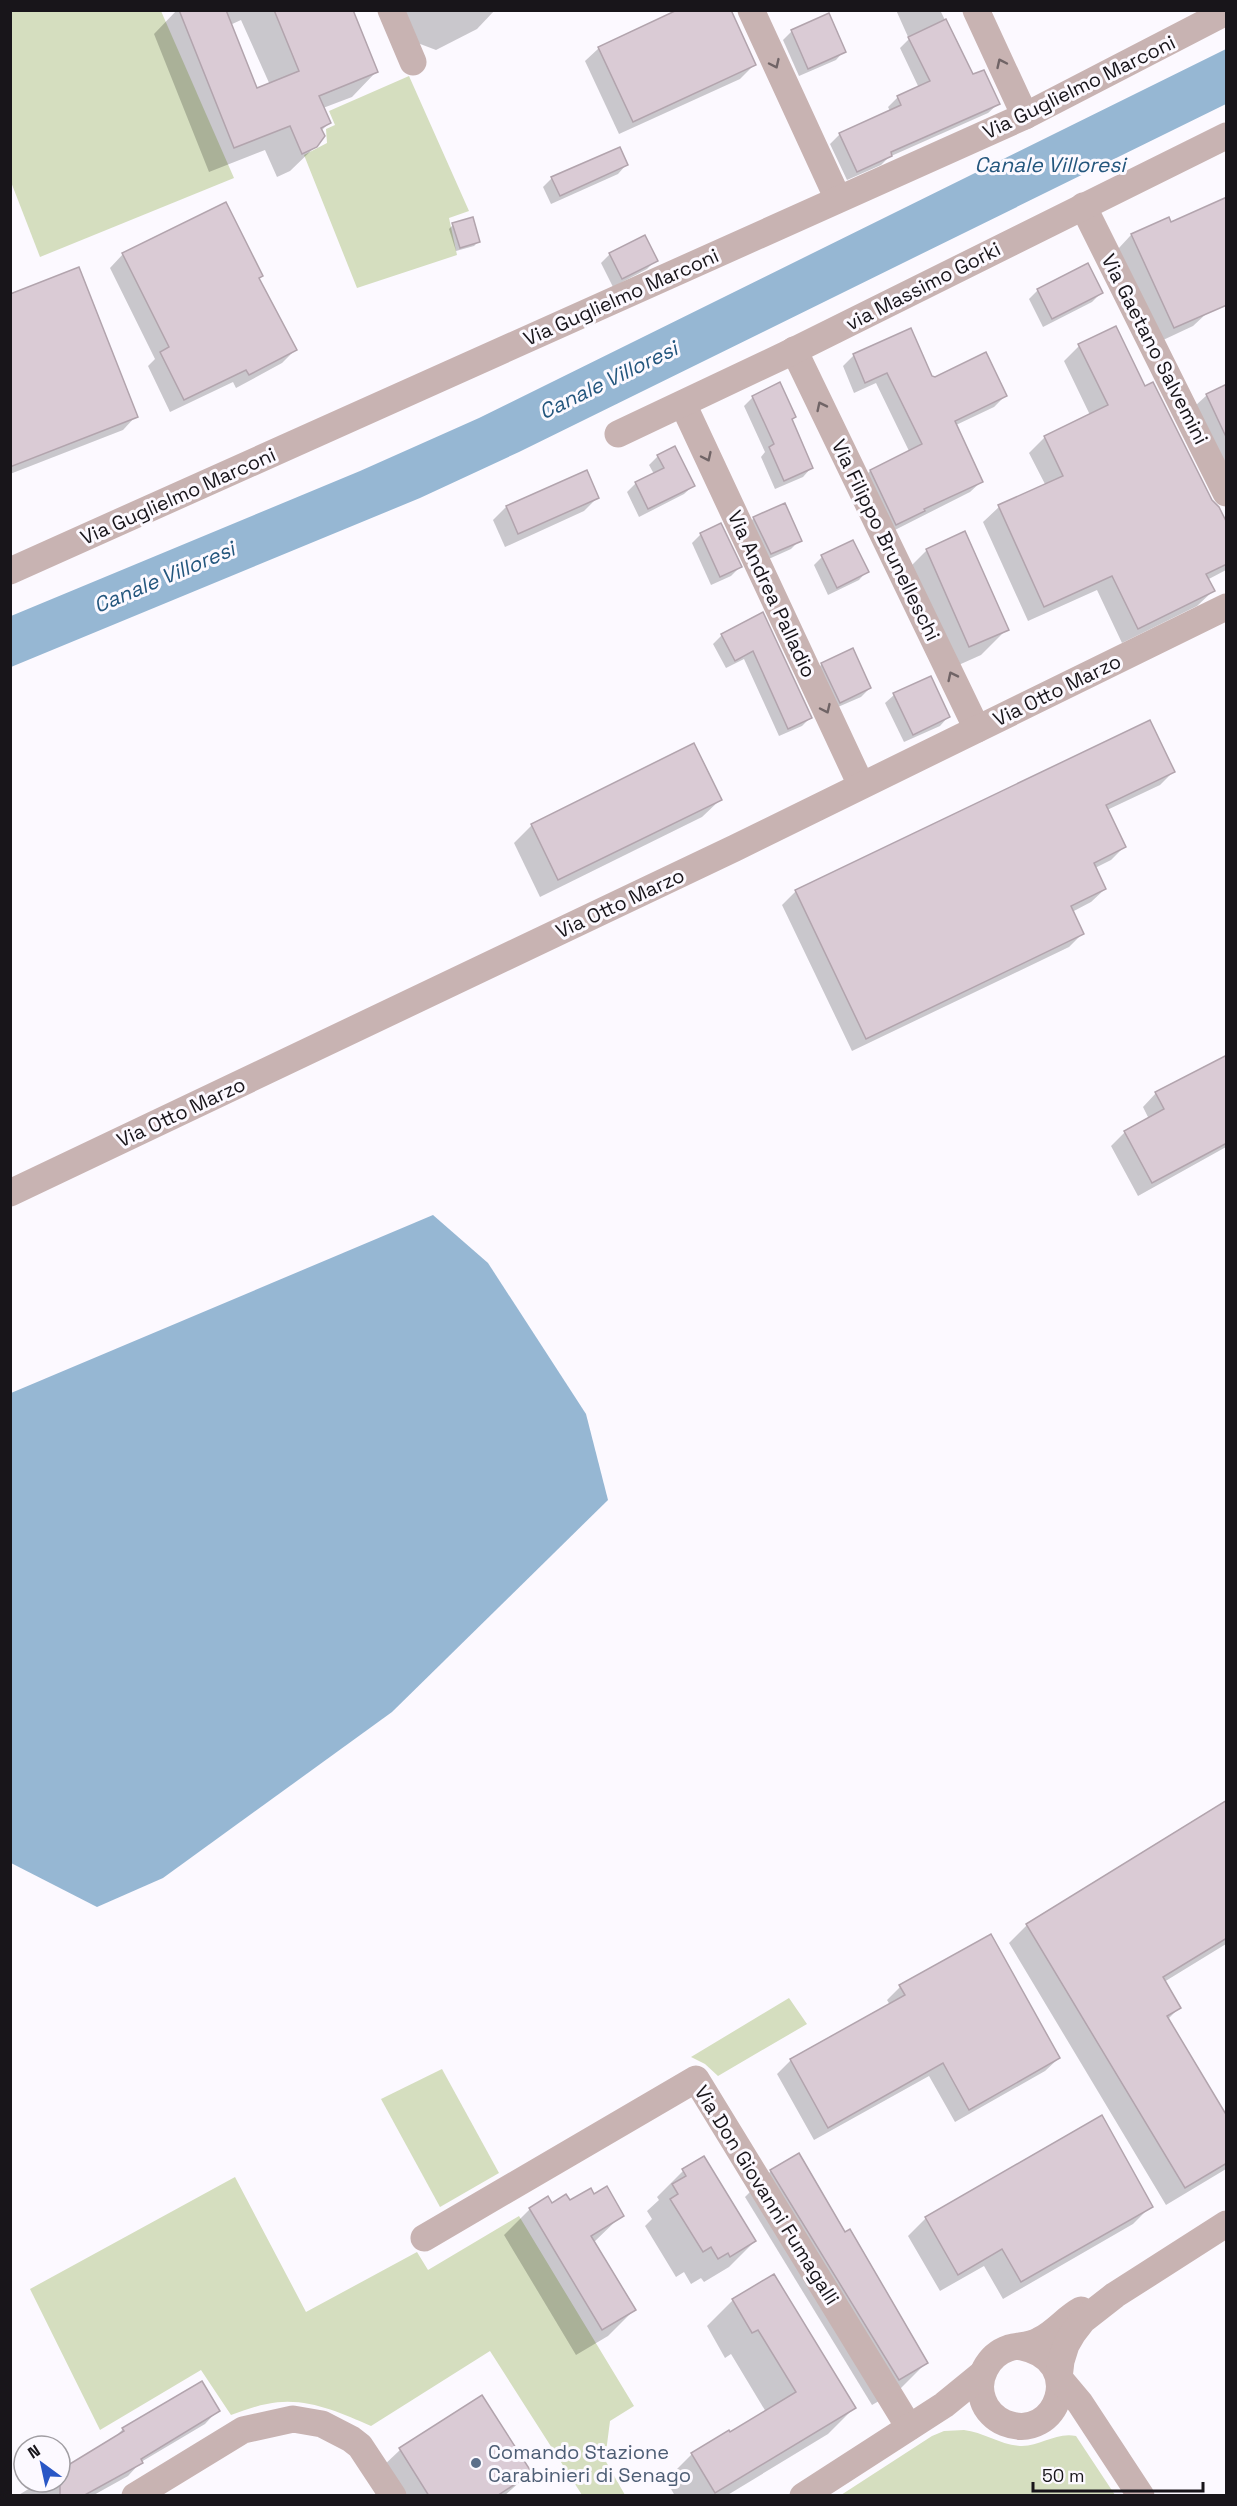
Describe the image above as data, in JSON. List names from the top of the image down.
{
  "streets": {
    "street": [
      "Via Guglielmo Marconi",
      "via Massimo Gorki",
      "Via Gaetano Salvemini",
      "Via Filippo Brunelleschi",
      "Via Andrea Palladio",
      "Via Otto Marzo",
      "Via Don Giovanni Fumagalli"
    ]
  },
  "crossings": [
    ["via Massimo Gorki", "Via Gaetano Salvemini"],
    ["via Massimo Gorki", "Via Filippo Brunelleschi"],
    ["via Massimo Gorki", "Via Andrea Palladio"],
    ["Via Filippo Brunelleschi", "Via Otto Marzo"],
    ["Via Andrea Palladio", "Via Otto Marzo"]
  ],
  "one_way": ["Via Filippo Brunelleschi", "Via Andrea Palladio"],
  "water": ["Canale Villoresi"],
  "places": ["Comando Stazione Carabinieri di Senago"],
  "scale_bar": "50 m",
  "north": "top left"
}
